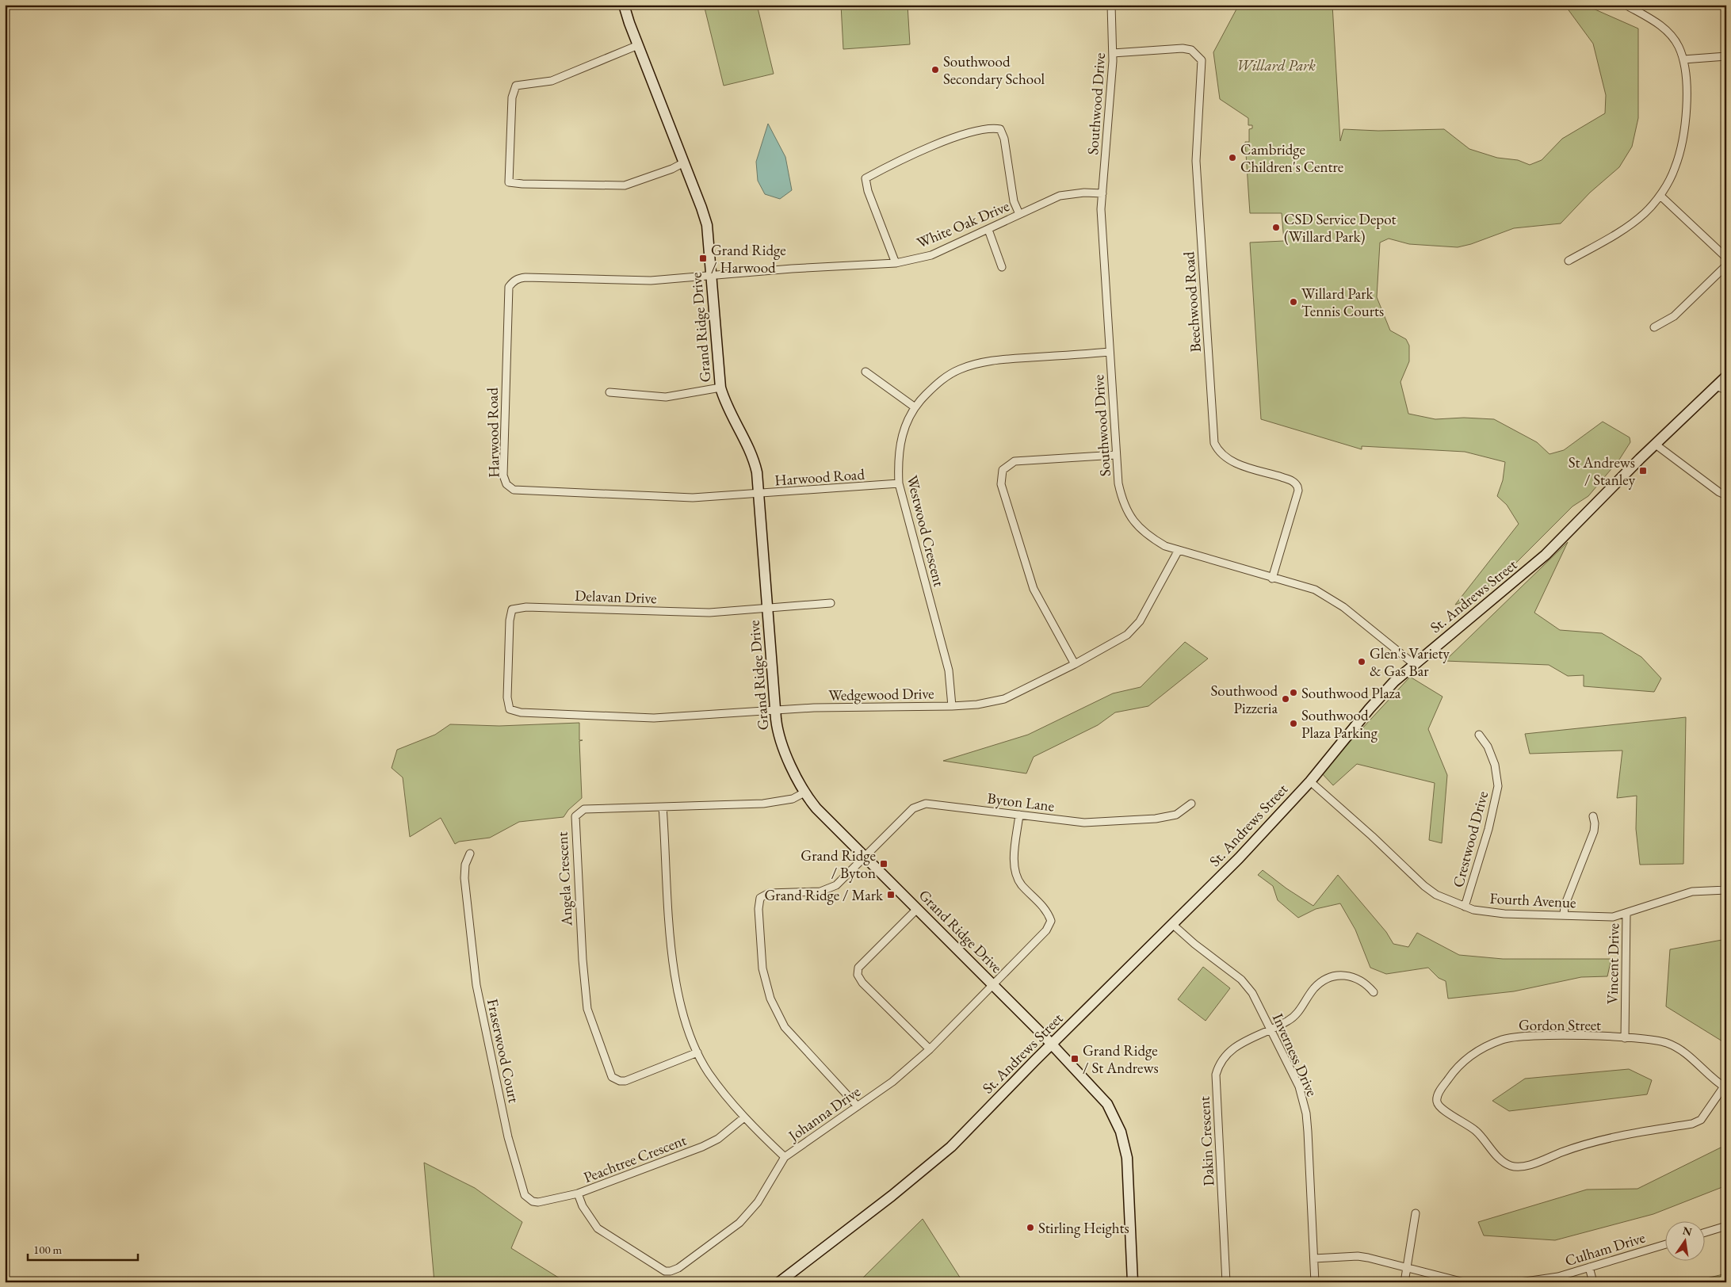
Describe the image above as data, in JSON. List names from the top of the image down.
{
  "streets": {
    "street": [
      "Southwood Drive",
      "White Oak Drive",
      "Beechwood Road",
      "Grand Ridge Drive",
      "Harwood Road",
      "Westwood Crescent",
      "St. Andrews Street",
      "Delavan Drive",
      "Wedgewood Drive",
      "Byton Lane",
      "Crestwood Drive",
      "Angela Crescent",
      "Fourth Avenue",
      "Vincent Drive",
      "Gordon Street",
      "Fraserwood Court",
      "Inverness Drive",
      "Johanna Drive",
      "Dakin Crescent",
      "Peachtree Crescent",
      "Culham Drive"
    ]
  },
  "crossings": [
    ["Southwood Drive", "White Oak Drive"],
    ["Southwood Drive", "Beechwood Road"],
    ["Southwood Drive", "Westwood Crescent"],
    ["Southwood Drive", "St. Andrews Street"],
    ["Southwood Drive", "Wedgewood Drive"],
    ["White Oak Drive", "Grand Ridge Drive"],
    ["White Oak Drive", "Harwood Road"],
    ["Grand Ridge Drive", "Harwood Road"],
    ["Grand Ridge Drive", "St. Andrews Street"],
    ["Grand Ridge Drive", "Delavan Drive"],
    ["Grand Ridge Drive", "Wedgewood Drive"],
    ["Grand Ridge Drive", "Byton Lane"],
    ["Grand Ridge Drive", "Angela Crescent"],
    ["Grand Ridge Drive", "Johanna Drive"],
    ["Harwood Road", "Westwood Crescent"],
    ["Westwood Crescent", "Wedgewood Drive"],
    ["St. Andrews Street", "Fourth Avenue"],
    ["St. Andrews Street", "Inverness Drive"],
    ["Delavan Drive", "Wedgewood Drive"],
    ["Byton Lane", "Johanna Drive"],
    ["Crestwood Drive", "Fourth Avenue"],
    ["Angela Crescent", "Johanna Drive"],
    ["Fourth Avenue", "Vincent Drive"],
    ["Vincent Drive", "Gordon Street"],
    ["Fraserwood Court", "Peachtree Crescent"],
    ["Inverness Drive", "Dakin Crescent"],
    ["Johanna Drive", "Peachtree Crescent"]
  ],
  "parks": ["Willard Park"],
  "places": {
    "other": [
      "Southwood Secondary School",
      "Cambridge Children's Centre",
      "CSD Service Depot (Willard Park)",
      "Willard Park Tennis Courts",
      "Glen's Variety & Gas Bar",
      "Southwood Plaza",
      "Southwood Pizzeria",
      "Southwood Plaza Parking",
      "Stirling Heights"
    ],
    "transit": [
      "Grand Ridge / Harwood",
      "St Andrews / Stanley",
      "Grand Ridge / Byton",
      "Grand Ridge / Mark",
      "Grand Ridge / St Andrews"
    ]
  },
  "scale_bar": "100 m",
  "north": "top"
}
